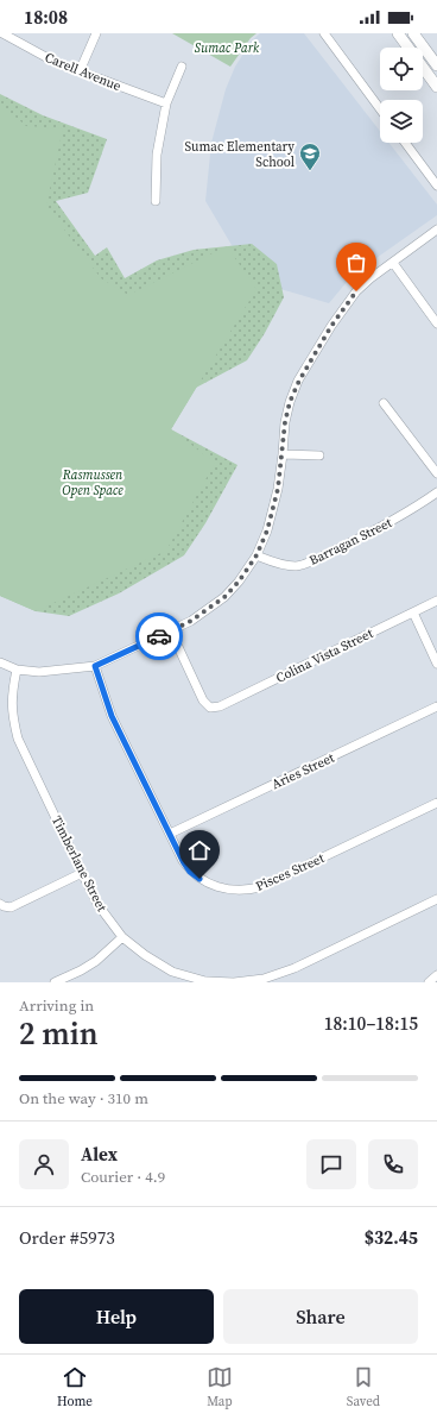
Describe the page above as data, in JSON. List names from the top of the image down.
{
  "streets": {
    "street": [
      "Carell Avenue",
      "Barragan Street",
      "Colina Vista Street",
      "Aries Street",
      "Timberlane Street",
      "Pisces Street"
    ]
  },
  "crossings": [
    ["Aries Street", "Pisces Street"]
  ],
  "parks": ["Sumac Park", "Rasmussen Open Space"],
  "places": {
    "school or university": ["Sumac Elementary School"]
  },
  "page": {
    "status": "18:08",
    "heading": ["2 min", "Arriving in", "18:10–18:15"],
    "panel": [
      "Alex",
      "Courier · 4.9",
      "Order #5973",
      "$32.45"
    ],
    "bar": "On the way · 310 m",
    "buttons": ["Help", "Share"],
    "tabs": ["Home", "Map", "Saved"]
  }
}
